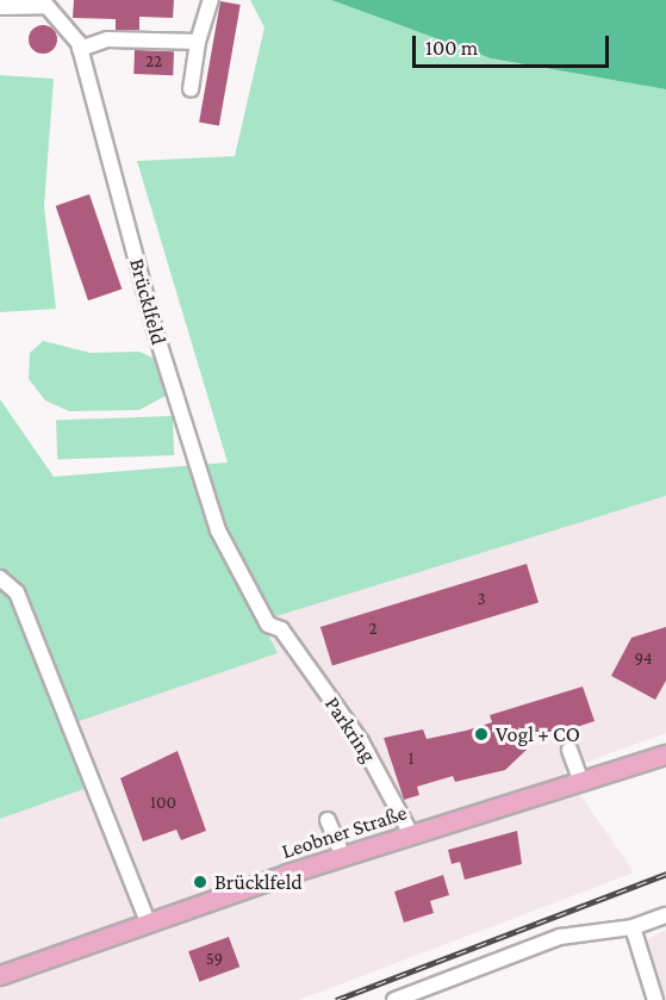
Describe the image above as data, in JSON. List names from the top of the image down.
{
  "streets": {
    "main road": ["Leobner Straße"],
    "street": ["Brücklfeld", "Parkring"]
  },
  "crossings": [
    ["Brücklfeld", "Parkring"],
    ["Parkring", "Leobner Straße"]
  ],
  "places": ["Vogl + CO", "Brücklfeld"],
  "house_numbers": [
    "22",
    "3",
    "2",
    "94",
    "1",
    "100",
    "59"
  ],
  "scale_bar": "100 m"
}
